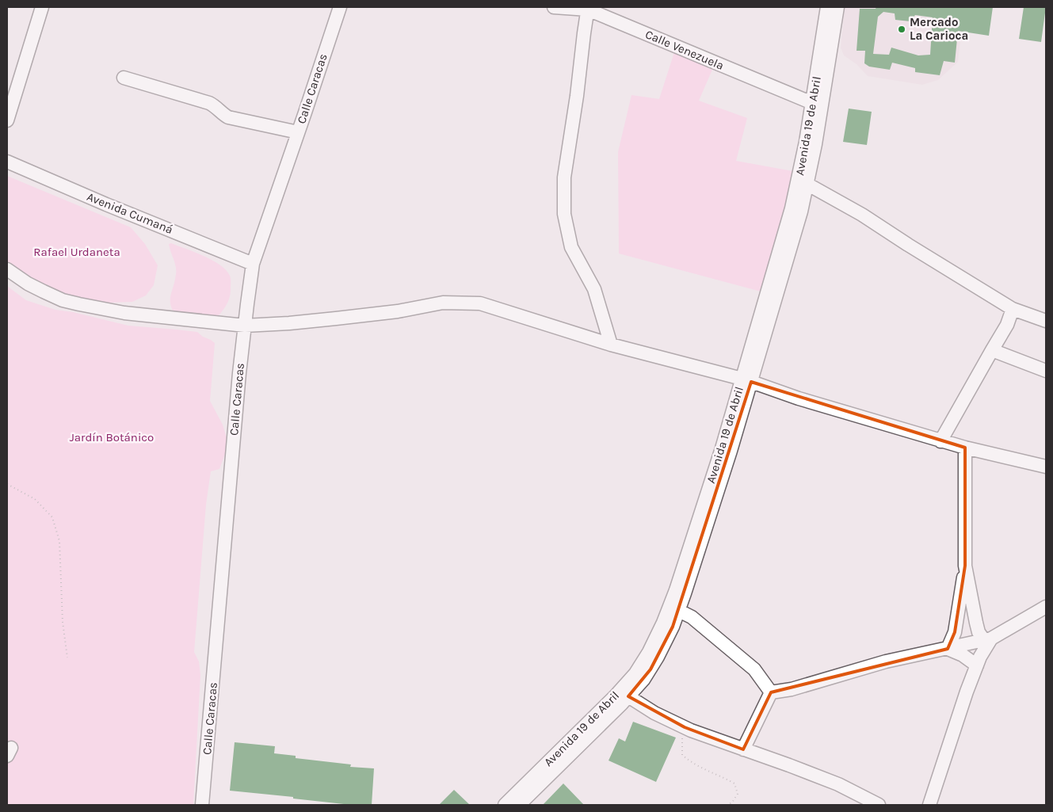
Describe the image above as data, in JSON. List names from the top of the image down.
{
  "streets": {
    "street": [
      "Calle Venezuela",
      "Calle Caracas",
      "Avenida 19 de Abril",
      "Avenida Cumaná"
    ]
  },
  "crossings": [
    ["Calle Venezuela", "Avenida 19 de Abril"],
    ["Calle Caracas", "Avenida Cumaná"]
  ],
  "parks": ["Rafael Urdaneta", "Jardín Botánico"],
  "places": ["Mercado La Carioca"]
}
